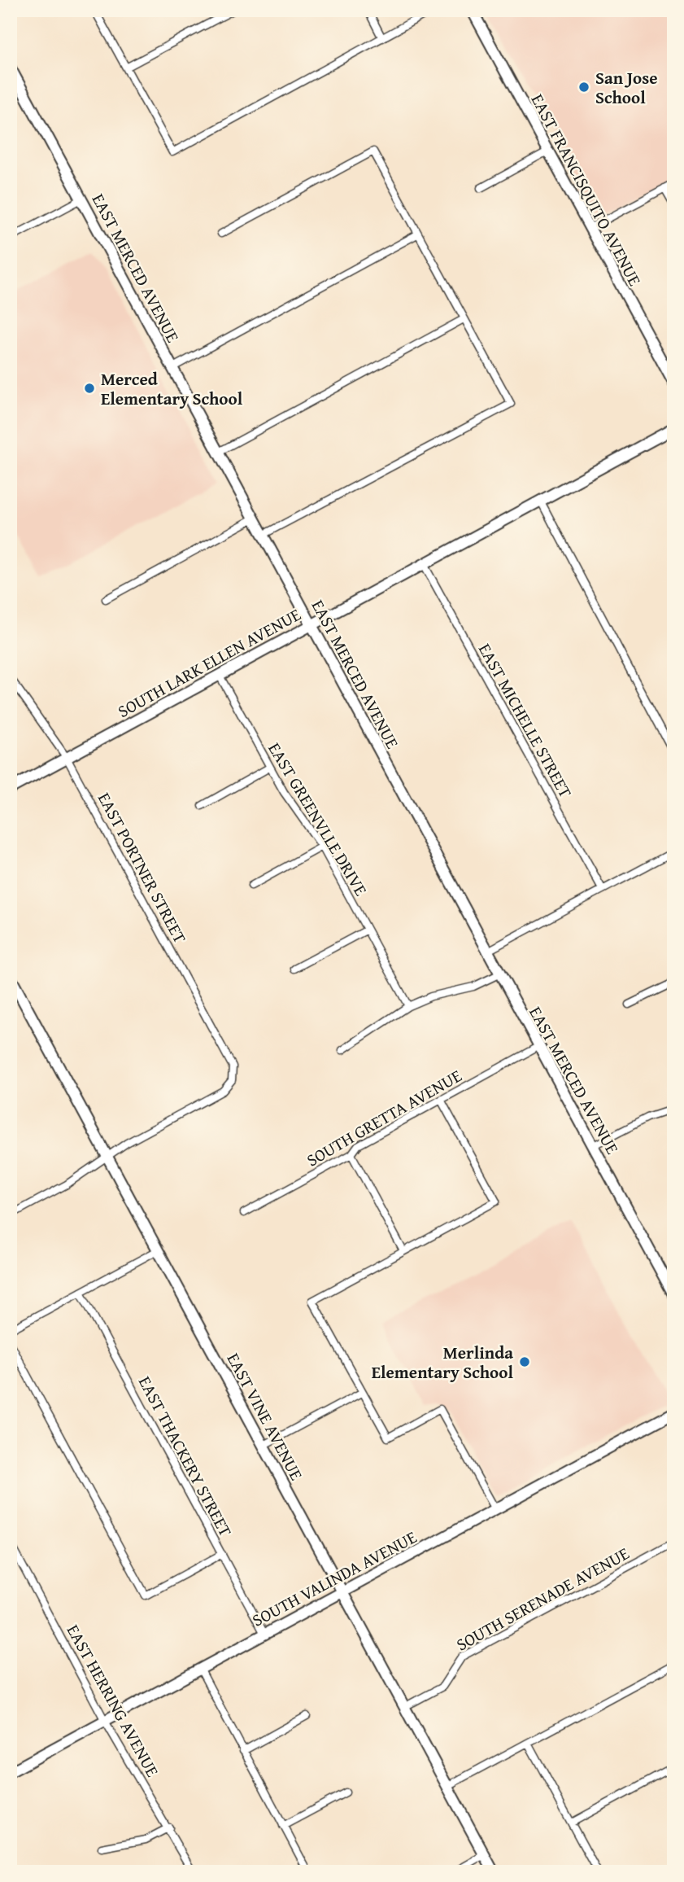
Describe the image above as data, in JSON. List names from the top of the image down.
{
  "streets": {
    "street": [
      "EAST FRANCISQUITO AVENUE",
      "EAST MERCED AVENUE",
      "SOUTH LARK ELLEN AVENUE",
      "EAST MICHELLE STREET",
      "EAST GREENVLLE DRIVE",
      "EAST PORTNER STREET",
      "SOUTH GRETTA AVENUE",
      "EAST VINE AVENUE",
      "EAST THACKERY STREET",
      "SOUTH VALINDA AVENUE",
      "SOUTH SERENADE AVENUE",
      "EAST HERRING AVENUE"
    ]
  },
  "crossings": [
    ["EAST MERCED AVENUE", "SOUTH LARK ELLEN AVENUE"],
    ["EAST MERCED AVENUE", "SOUTH GRETTA AVENUE"],
    ["SOUTH LARK ELLEN AVENUE", "EAST MICHELLE STREET"],
    ["SOUTH LARK ELLEN AVENUE", "EAST GREENVLLE DRIVE"],
    ["SOUTH LARK ELLEN AVENUE", "EAST PORTNER STREET"],
    ["EAST PORTNER STREET", "EAST VINE AVENUE"],
    ["EAST VINE AVENUE", "SOUTH VALINDA AVENUE"],
    ["EAST VINE AVENUE", "SOUTH SERENADE AVENUE"],
    ["EAST THACKERY STREET", "SOUTH VALINDA AVENUE"],
    ["SOUTH VALINDA AVENUE", "EAST HERRING AVENUE"]
  ],
  "places": ["San Jose School", "Merced Elementary School", "Merlinda Elementary School"]
}
